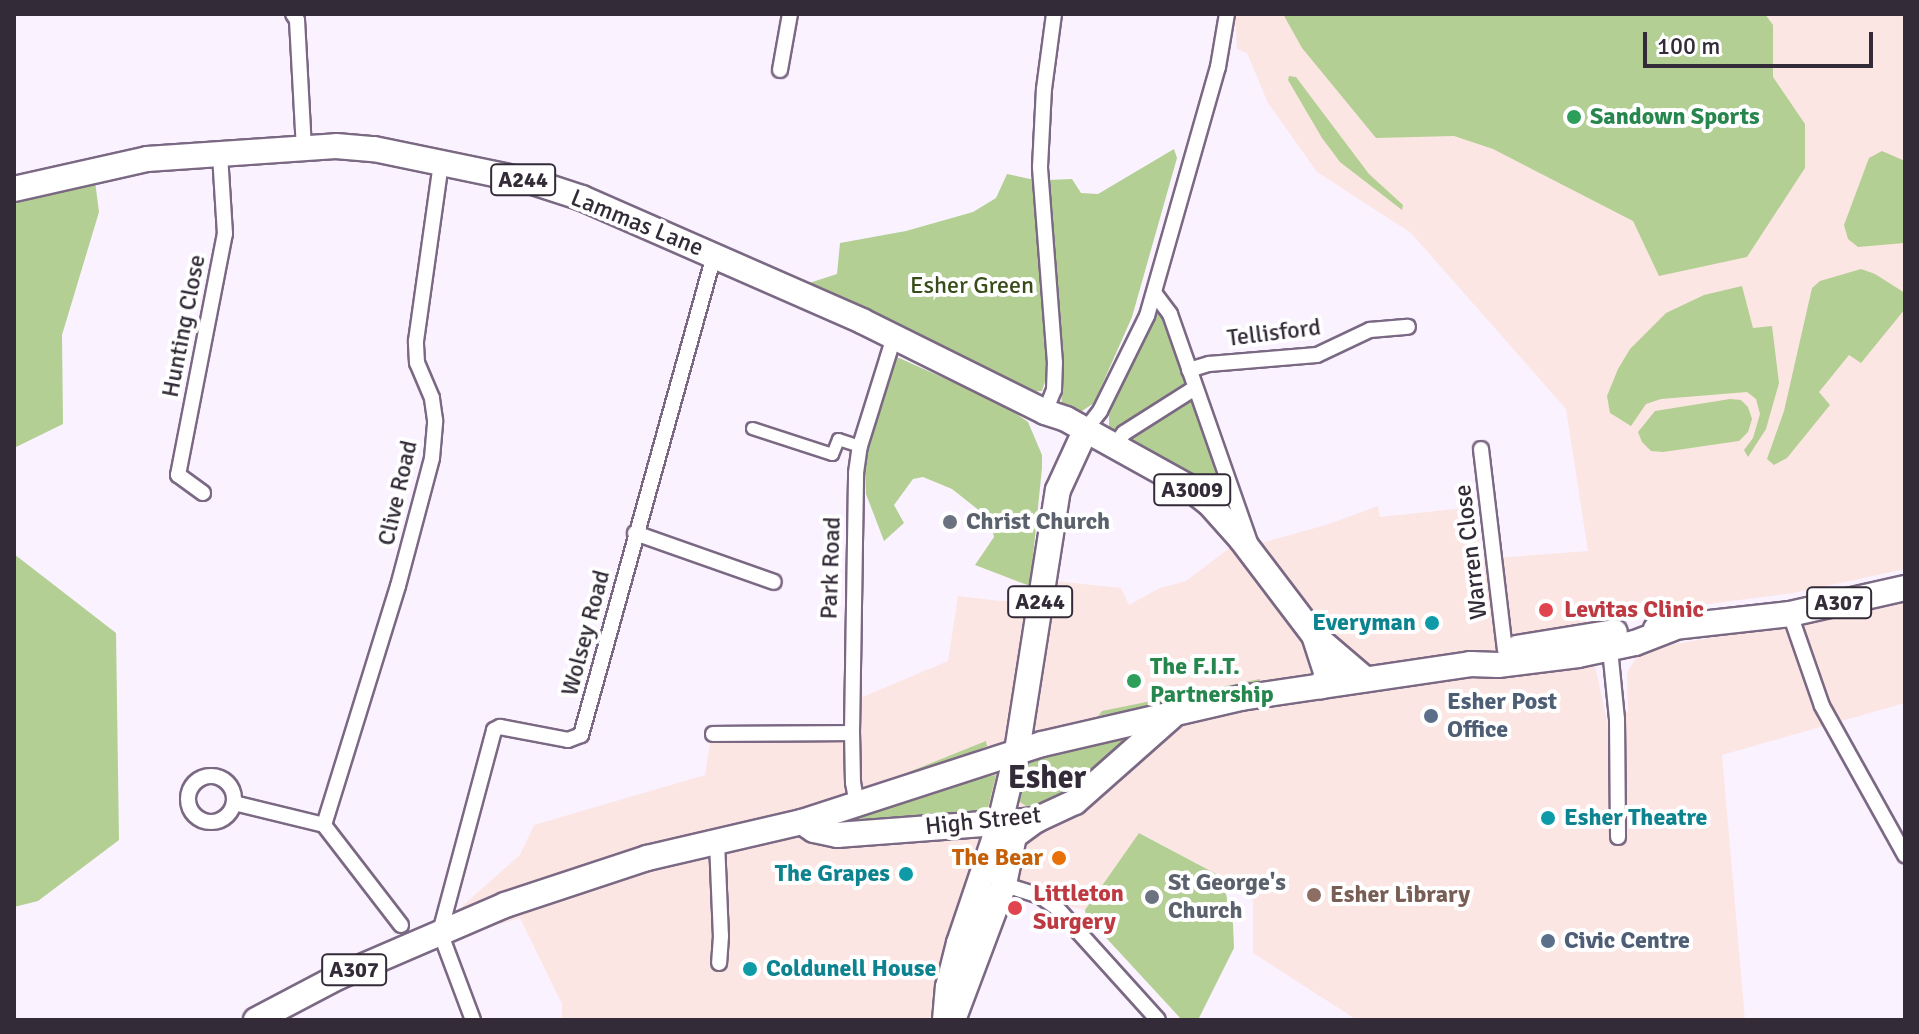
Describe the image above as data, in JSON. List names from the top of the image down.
{
  "streets": {
    "main road": [
      "A244",
      "Lammas Lane",
      "A3009",
      "A307",
      "High Street"
    ],
    "street": [
      "Hunting Close",
      "Tellisford",
      "Clive Road",
      "Warren Close",
      "Park Road",
      "Wolsey Road"
    ]
  },
  "crossings": [
    ["A244", "Lammas Lane"],
    ["A244", "A3009"],
    ["A244", "High Street"],
    ["Lammas Lane", "Hunting Close"],
    ["Lammas Lane", "A3009"],
    ["Lammas Lane", "Clive Road"],
    ["Lammas Lane", "Park Road"],
    ["Lammas Lane", "Wolsey Road"],
    ["A3009", "High Street"],
    ["Warren Close", "High Street"],
    ["Park Road", "High Street"],
    ["A307", "Wolsey Road"],
    ["A307", "High Street"],
    ["Wolsey Road", "High Street"]
  ],
  "districts": ["Esher"],
  "parks": ["Esher Green"],
  "places": [
    "Sandown Sports",
    "Christ Church",
    "Levitas Clinic",
    "Everyman",
    "The F.I.T. Partnership",
    "Esher Post Office",
    "Esher Theatre",
    "The Bear",
    "The Grapes",
    "Esher Library",
    "St George's Church",
    "Littleton Surgery",
    "Civic Centre",
    "Coldunell House"
  ],
  "scale_bar": "100 m"
}
